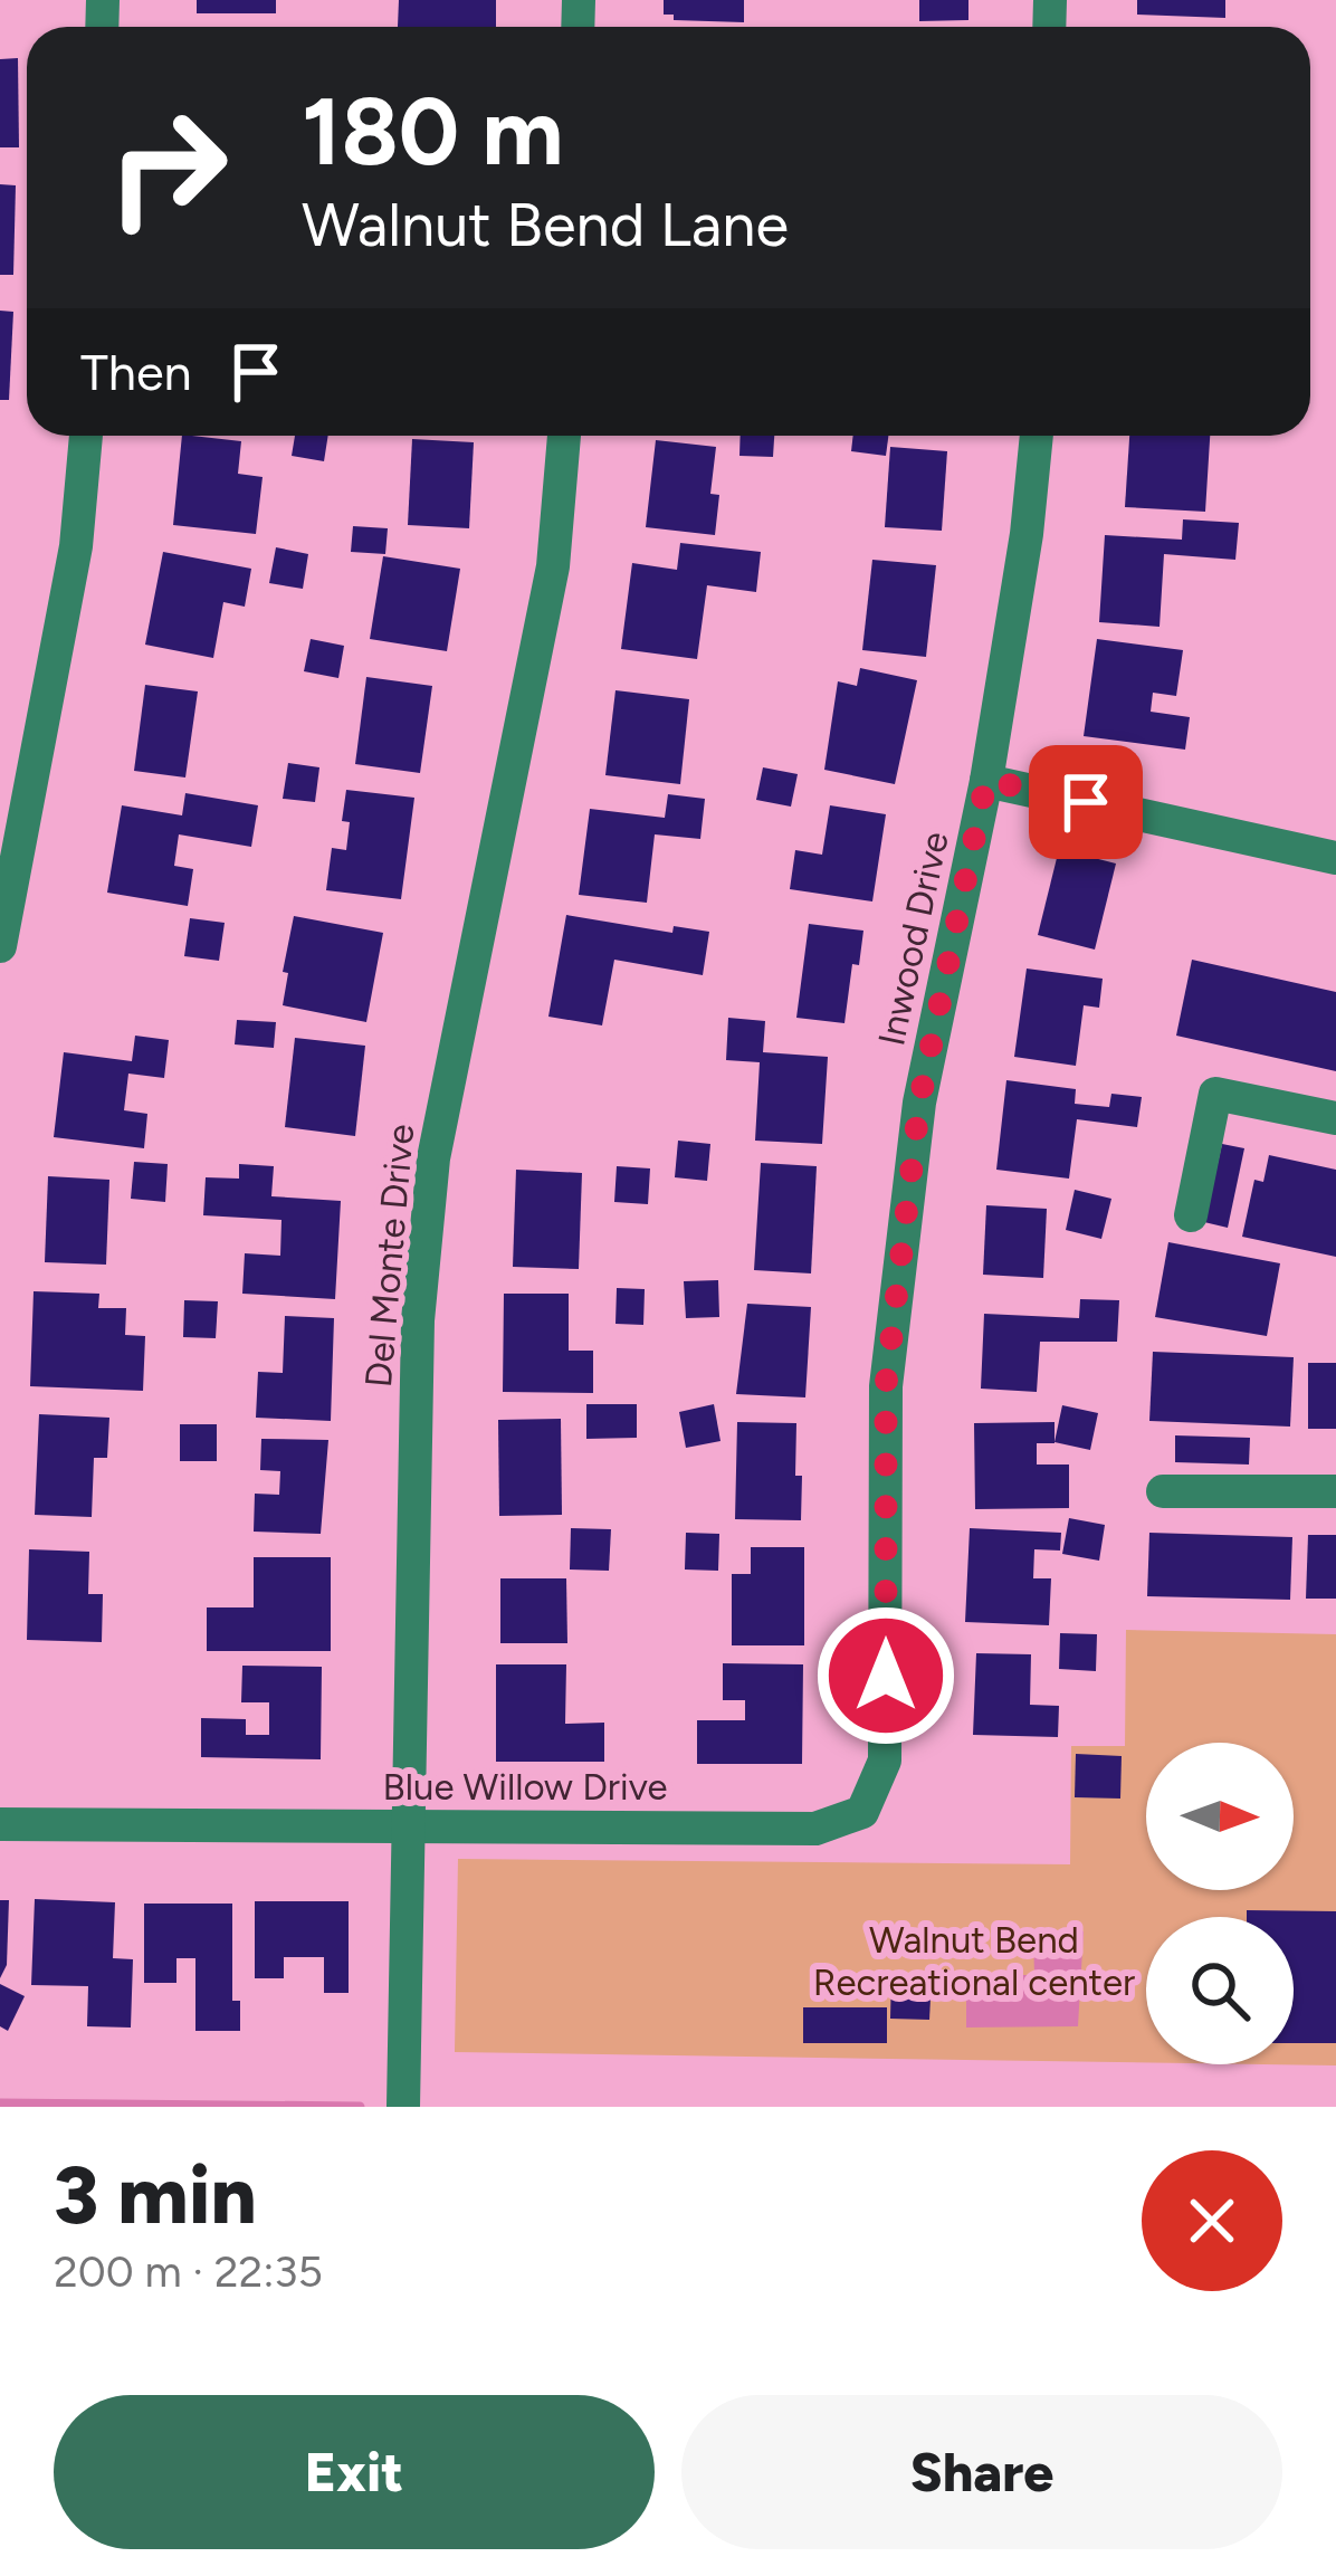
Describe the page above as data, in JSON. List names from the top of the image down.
{
  "streets": {
    "street": ["Inwood Drive", "Del Monte Drive", "Blue Willow Drive"]
  },
  "crossings": [
    ["Inwood Drive", "Blue Willow Drive"],
    ["Del Monte Drive", "Blue Willow Drive"]
  ],
  "parks": ["Walnut Bend Recreational center"],
  "north": "right",
  "page": {
    "turn": ["180 m", "Walnut Bend Lane"],
    "then": "Then",
    "heading": ["3 min", "200 m · 22:35"],
    "buttons": ["Exit", "Share"]
  }
}
